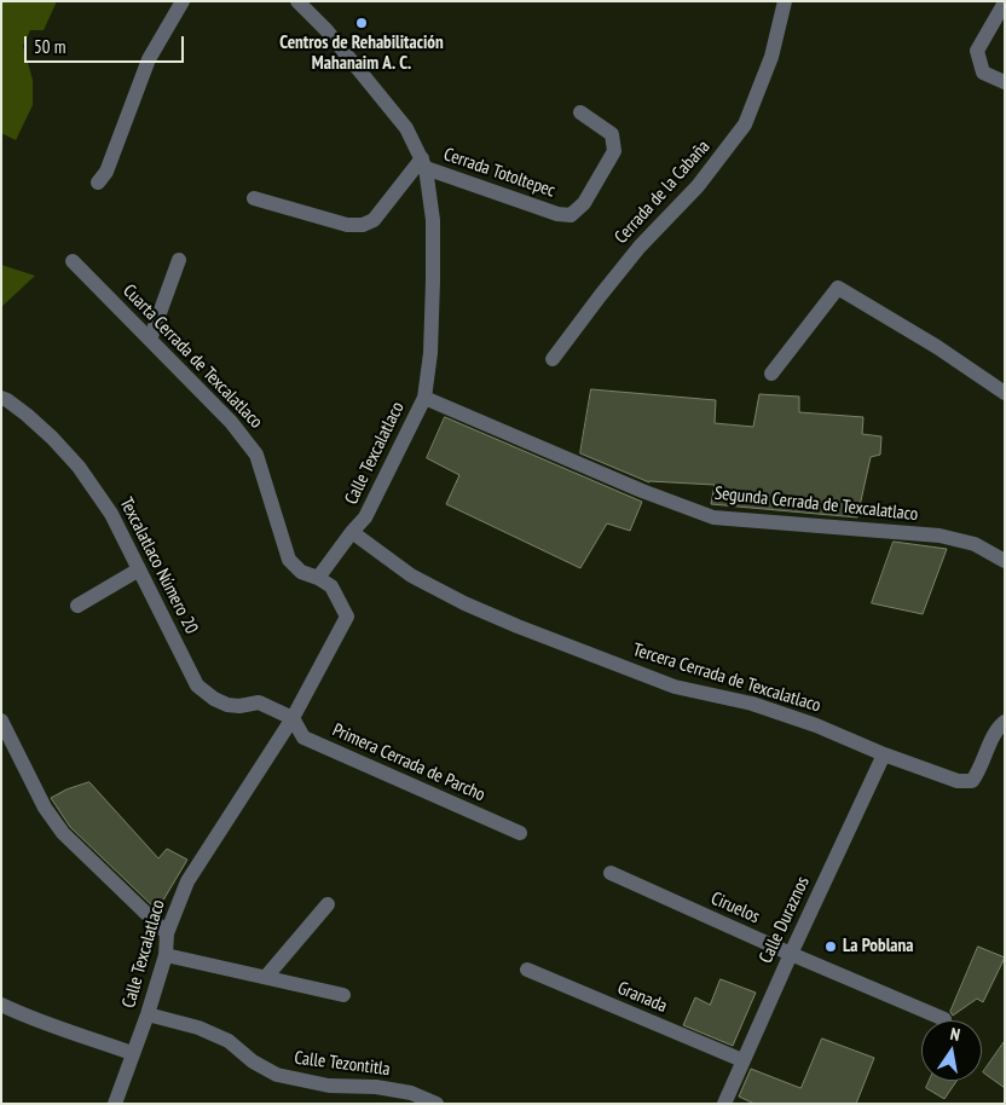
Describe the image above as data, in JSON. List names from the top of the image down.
{
  "streets": {
    "street": [
      "Cerrada Totoltepec",
      "Cerrada de la Cabaña",
      "Cuarta Cerrada de Texcalatlaco",
      "Calle Texcalatlaco",
      "Segunda Cerrada de Texcalatlaco",
      "Texcalatlaco Número 20",
      "Tercera Cerrada de Texcalatlaco",
      "Primera Cerrada de Parcho",
      "Ciruelos",
      "Calle Duraznos",
      "Granada",
      "Calle Tezontitla"
    ]
  },
  "crossings": [
    ["Cerrada Totoltepec", "Calle Texcalatlaco"],
    ["Cuarta Cerrada de Texcalatlaco", "Calle Texcalatlaco"],
    ["Calle Texcalatlaco", "Segunda Cerrada de Texcalatlaco"],
    ["Calle Texcalatlaco", "Texcalatlaco Número 20"],
    ["Calle Texcalatlaco", "Tercera Cerrada de Texcalatlaco"],
    ["Calle Texcalatlaco", "Primera Cerrada de Parcho"],
    ["Calle Texcalatlaco", "Calle Tezontitla"],
    ["Texcalatlaco Número 20", "Primera Cerrada de Parcho"],
    ["Tercera Cerrada de Texcalatlaco", "Calle Duraznos"],
    ["Ciruelos", "Calle Duraznos"],
    ["Calle Duraznos", "Granada"]
  ],
  "places": ["Centros de Rehabilitación Mahanaim A. C.", "La Poblana"],
  "scale_bar": "50 m",
  "north": "top"
}
